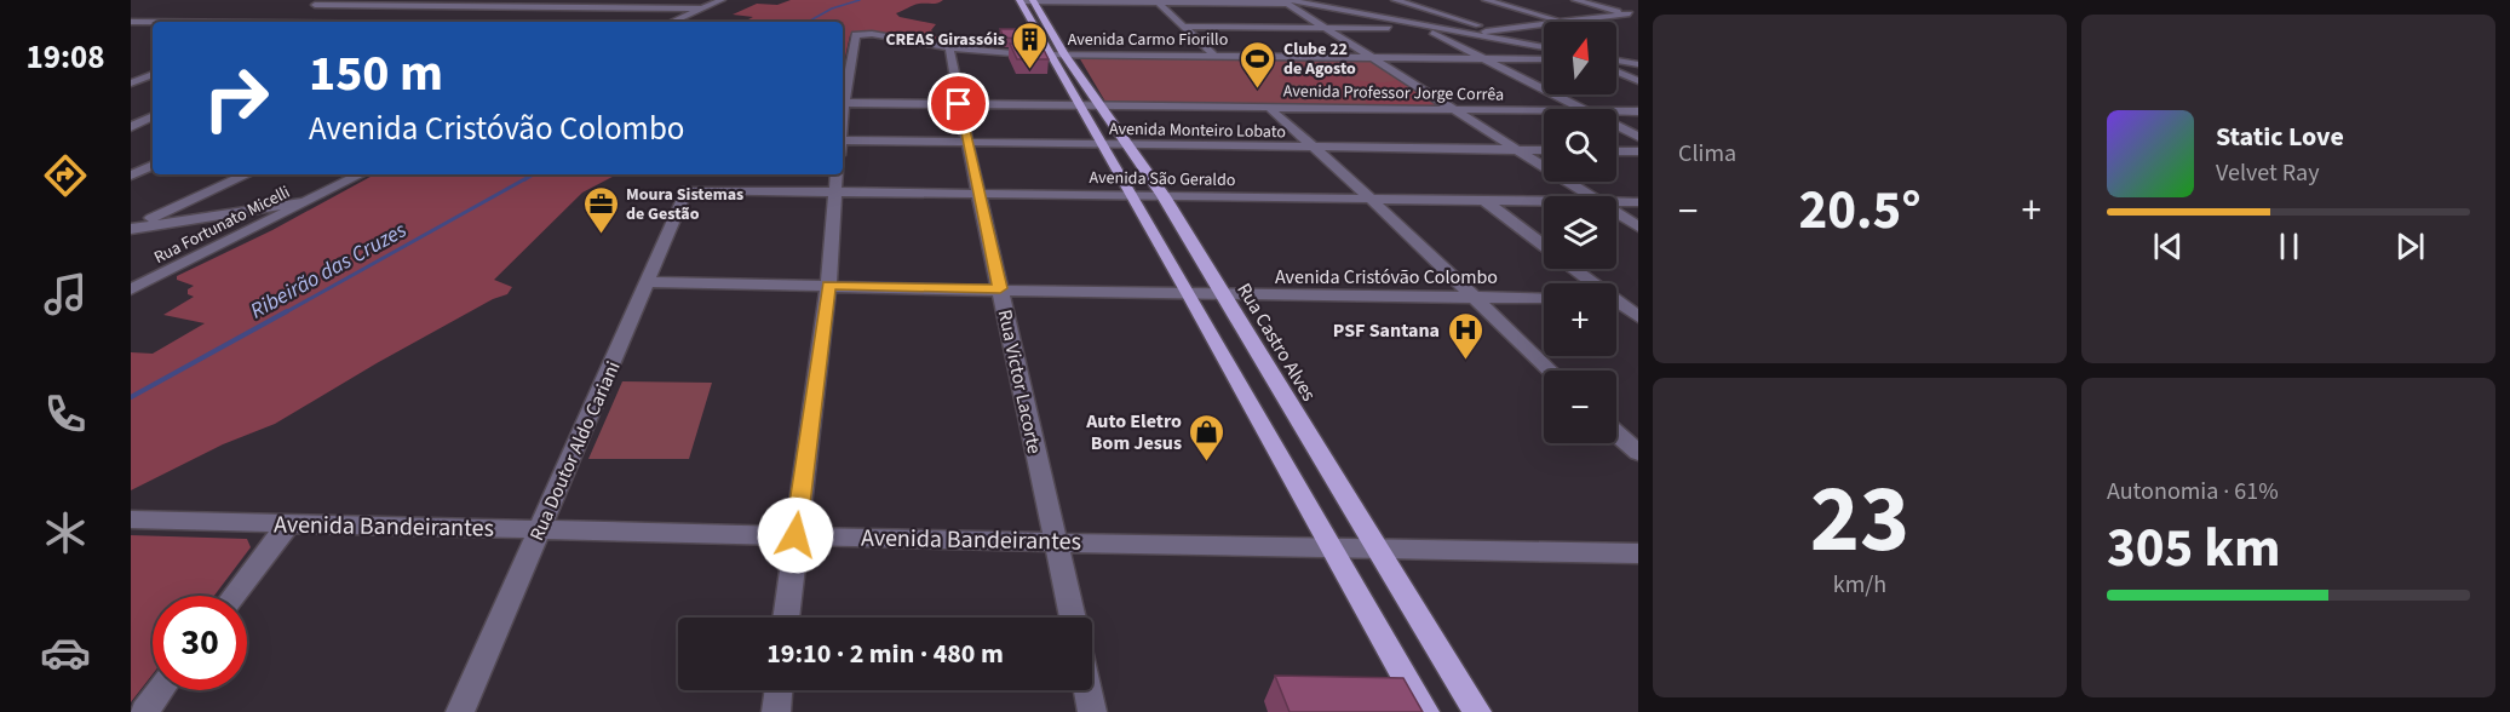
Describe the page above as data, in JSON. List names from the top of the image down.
{
  "streets": {
    "main road": ["Rua Castro Alves"],
    "street": [
      "Avenida Carmo Fiorillo",
      "Avenida Professor Jorge Corrêa",
      "Avenida Monteiro Lobato",
      "Avenida São Geraldo",
      "Rua Fortunato Micelli",
      "Avenida Cristóvão Colombo",
      "Rua Victor Lacorte",
      "Rua Doutor Aldo Cariani",
      "Avenida Bandeirantes"
    ]
  },
  "crossings": [
    ["Avenida Carmo Fiorillo", "Avenida Professor Jorge Corrêa"],
    ["Avenida Carmo Fiorillo", "Rua Castro Alves"],
    ["Avenida Carmo Fiorillo", "Rua Victor Lacorte"],
    ["Avenida Professor Jorge Corrêa", "Rua Castro Alves"],
    ["Avenida Professor Jorge Corrêa", "Rua Victor Lacorte"],
    ["Avenida Monteiro Lobato", "Rua Castro Alves"],
    ["Avenida Monteiro Lobato", "Rua Victor Lacorte"],
    ["Avenida São Geraldo", "Rua Castro Alves"],
    ["Avenida São Geraldo", "Rua Victor Lacorte"],
    ["Avenida São Geraldo", "Rua Doutor Aldo Cariani"],
    ["Avenida Cristóvão Colombo", "Rua Castro Alves"],
    ["Avenida Cristóvão Colombo", "Rua Victor Lacorte"],
    ["Avenida Cristóvão Colombo", "Rua Doutor Aldo Cariani"],
    ["Rua Castro Alves", "Avenida Bandeirantes"],
    ["Rua Victor Lacorte", "Avenida Bandeirantes"],
    ["Rua Doutor Aldo Cariani", "Avenida Bandeirantes"]
  ],
  "water": ["Ribeirão das Cruzes"],
  "places": {
    "building": ["CREAS Girassóis"],
    "sports": ["Clube 22 de Agosto"],
    "office": ["Moura Sistemas de Gestão"],
    "hospital": ["PSF Santana"],
    "shop": ["Auto Eletro Bom Jesus"]
  },
  "north": "top",
  "page": {
    "tabs": "19:08",
    "tile": [
      "Clima",
      ["23", "km/h"],
      ["Autonomia · 61%", "305 km"]
    ],
    "map_buttons": ["+", "−"],
    "turn": ["150 m", "Avenida Cristóvão Colombo"],
    "song": ["Static Love", "Velvet Ray"],
    "heat": ["−", "20.5°", "+"],
    "limit": "30",
    "trip": "19:10 · 2 min · 480 m"
  }
}
